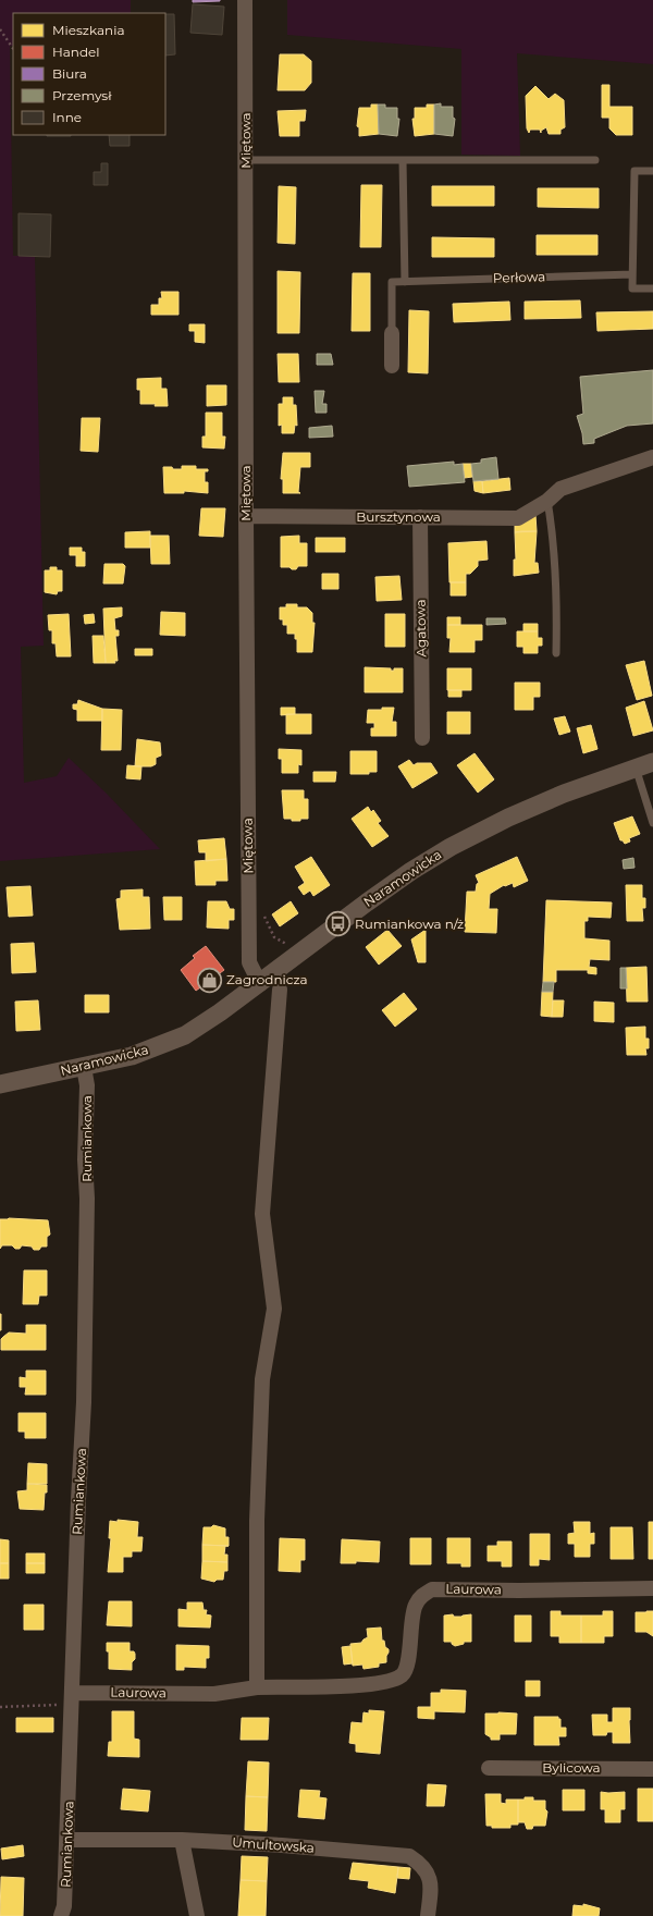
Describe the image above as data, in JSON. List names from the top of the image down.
{
  "streets": {
    "street": [
      "Miętowa",
      "Bursztynowa",
      "Agatowa",
      "Naramowicka",
      "Rumiankowa",
      "Laurowa",
      "Bylicowa",
      "Umultowska"
    ],
    "lane": ["Perłowa"]
  },
  "crossings": [
    ["Miętowa", "Bursztynowa"],
    ["Miętowa", "Naramowicka"],
    ["Bursztynowa", "Agatowa"],
    ["Naramowicka", "Rumiankowa"],
    ["Rumiankowa", "Laurowa"],
    ["Rumiankowa", "Umultowska"]
  ],
  "places": {
    "bus stop": ["Rumiankowa n/ż"],
    "shop": ["Zagrodnicza"]
  },
  "legend": [
    "Mieszkania",
    "Handel",
    "Biura",
    "Przemysł",
    "Inne"
  ]
}
